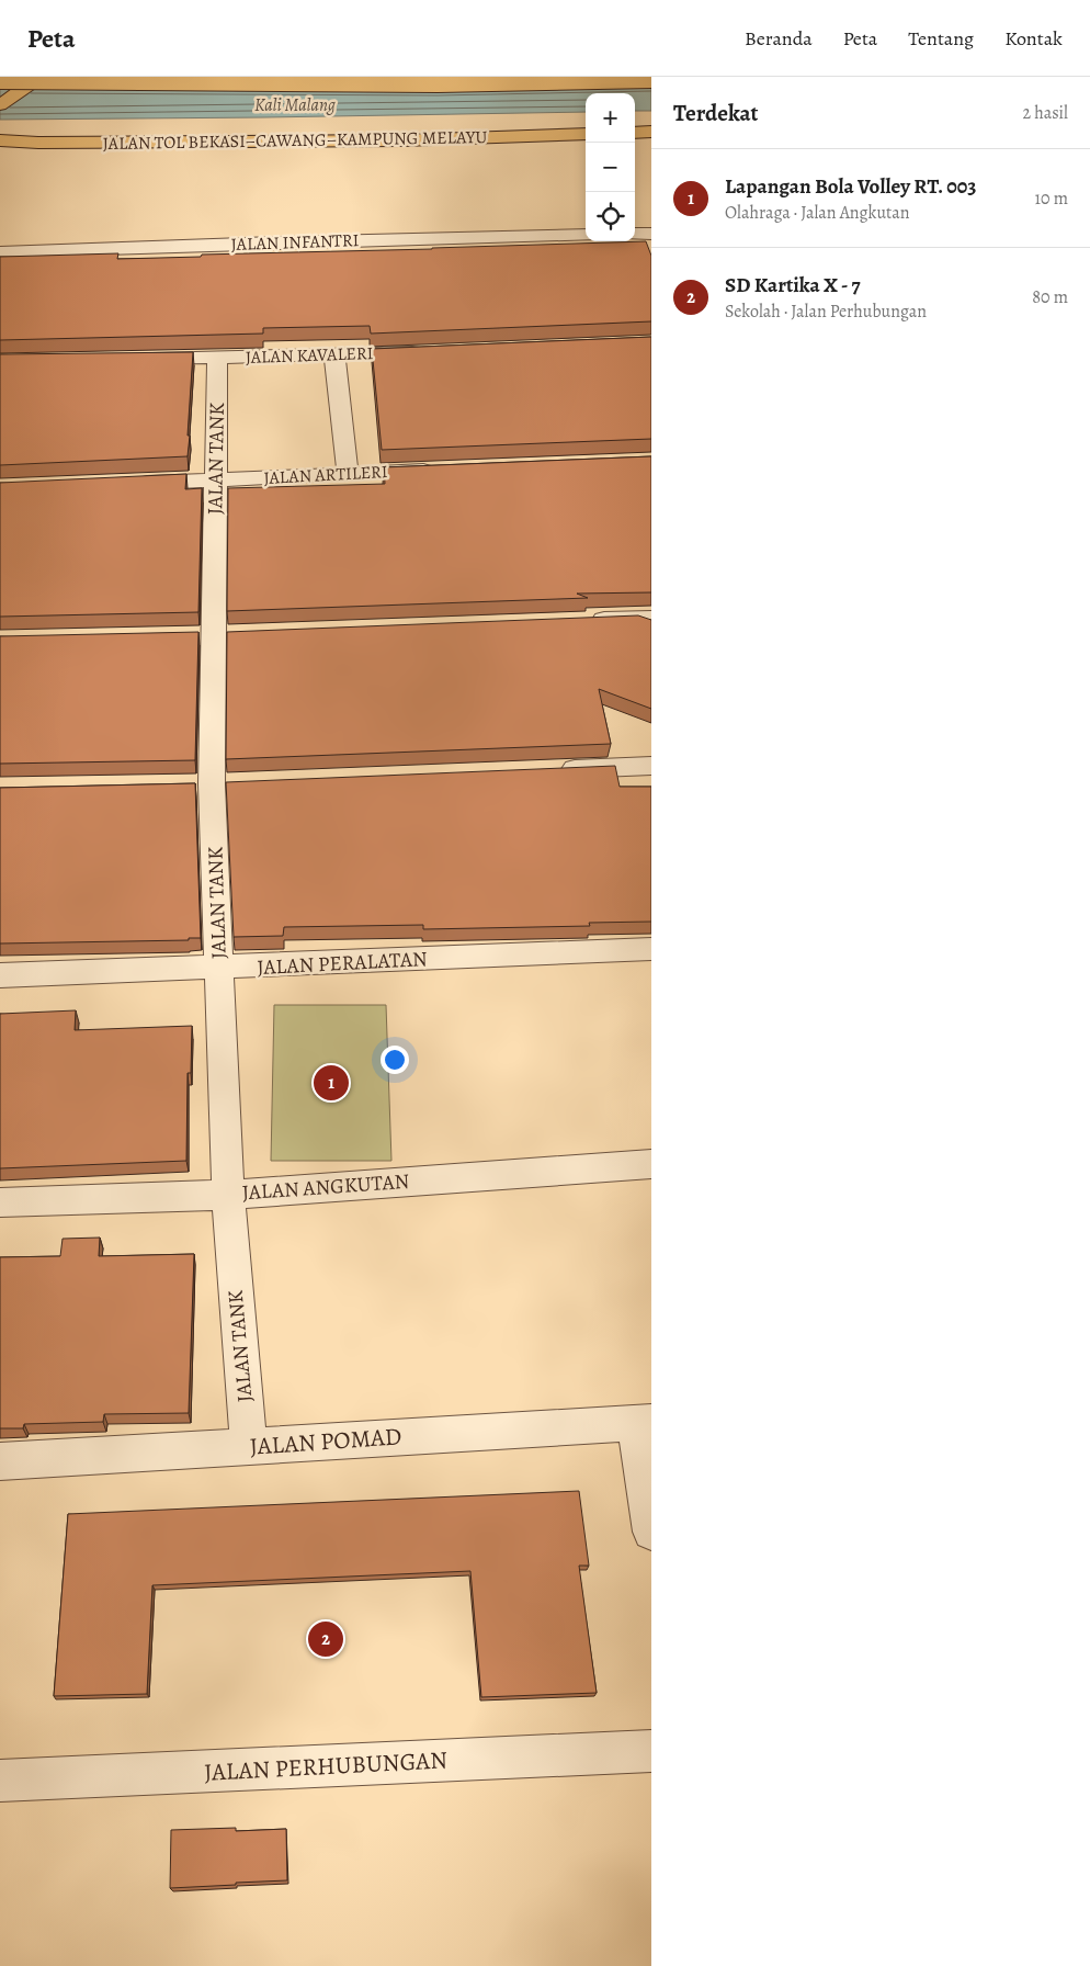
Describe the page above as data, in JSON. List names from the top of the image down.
{
  "streets": {
    "main road": ["JALAN TOL BEKASI–CAWANG–KAMPUNG MELAYU"],
    "street": [
      "JALAN INFANTRI",
      "JALAN KAVALERI",
      "JALAN TANK",
      "JALAN ARTILERI",
      "JALAN PERALATAN",
      "JALAN ANGKUTAN",
      "JALAN POMAD",
      "JALAN PERHUBUNGAN"
    ]
  },
  "crossings": [
    ["JALAN KAVALERI", "JALAN TANK"],
    ["JALAN TANK", "JALAN ARTILERI"],
    ["JALAN TANK", "JALAN PERALATAN"],
    ["JALAN TANK", "JALAN ANGKUTAN"],
    ["JALAN TANK", "JALAN POMAD"]
  ],
  "water": ["Kali Malang"],
  "page": {
    "header": "Peta",
    "nav": [
      "Beranda",
      "Peta",
      "Tentang",
      "Kontak"
    ],
    "heading": ["Terdekat", "2 hasil"],
    "map_buttons": ["+", "−"],
    "list": [
      {
        "mark": "1",
        "name": "Lapangan Bola Volley RT. 003",
        "note": "Olahraga · Jalan Angkutan",
        "value": "10 m"
      },
      {
        "mark": "2",
        "name": "SD Kartika X - 7",
        "note": "Sekolah · Jalan Perhubungan",
        "value": "80 m"
      }
    ],
    "pins": ["1", "2"]
  }
}
